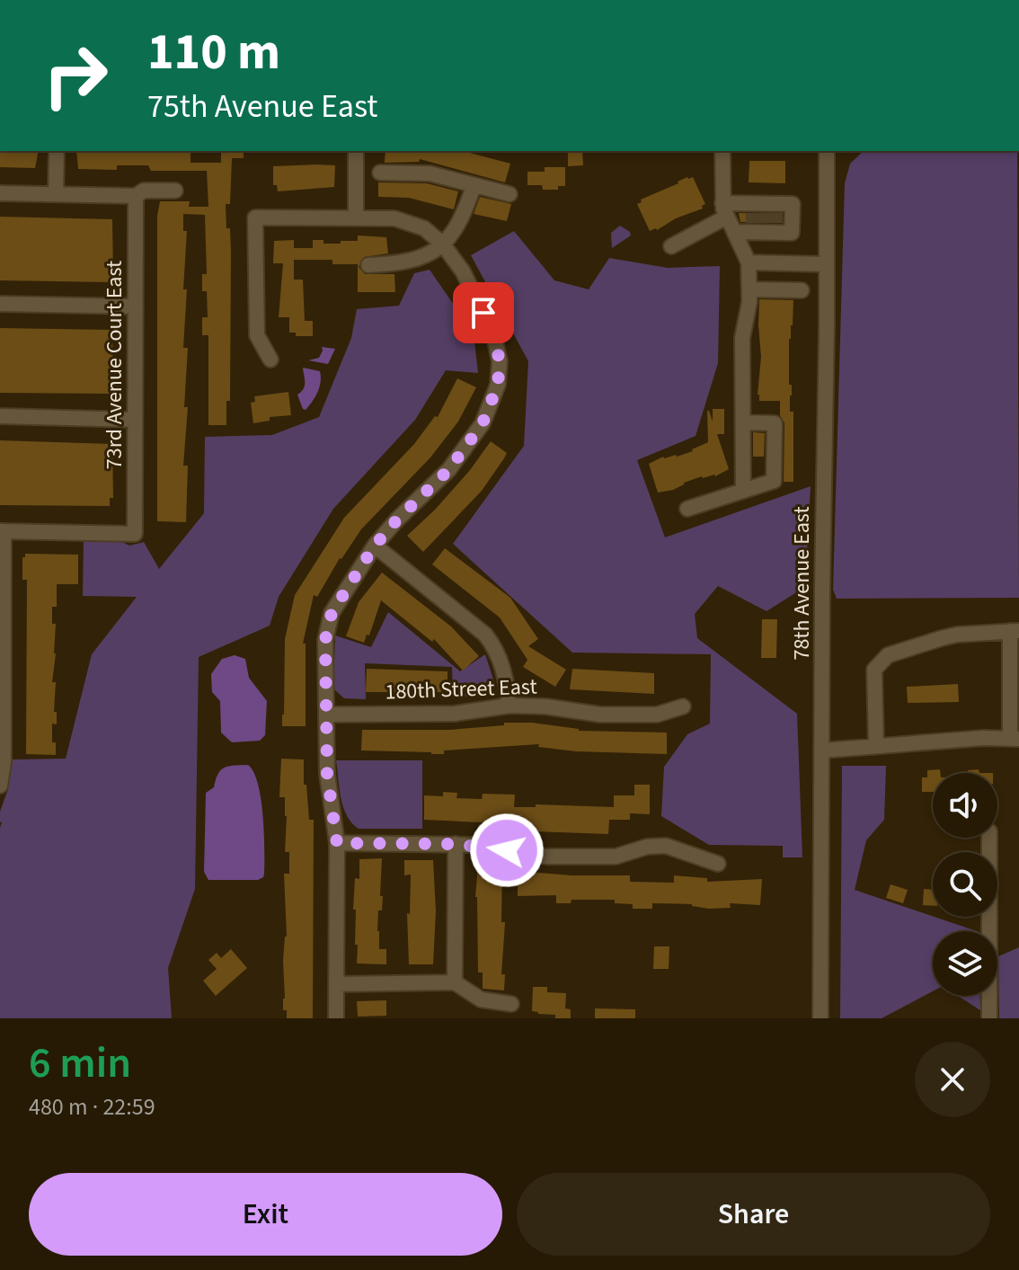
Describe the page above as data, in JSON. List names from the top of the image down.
{
  "streets": {
    "street": ["73rd Avenue Court East", "78th Avenue East", "180th Street East"]
  },
  "page": {
    "turn": ["110 m", "75th Avenue East"],
    "heading": ["6 min", "480 m · 22:59"],
    "buttons": ["Exit", "Share"]
  }
}
